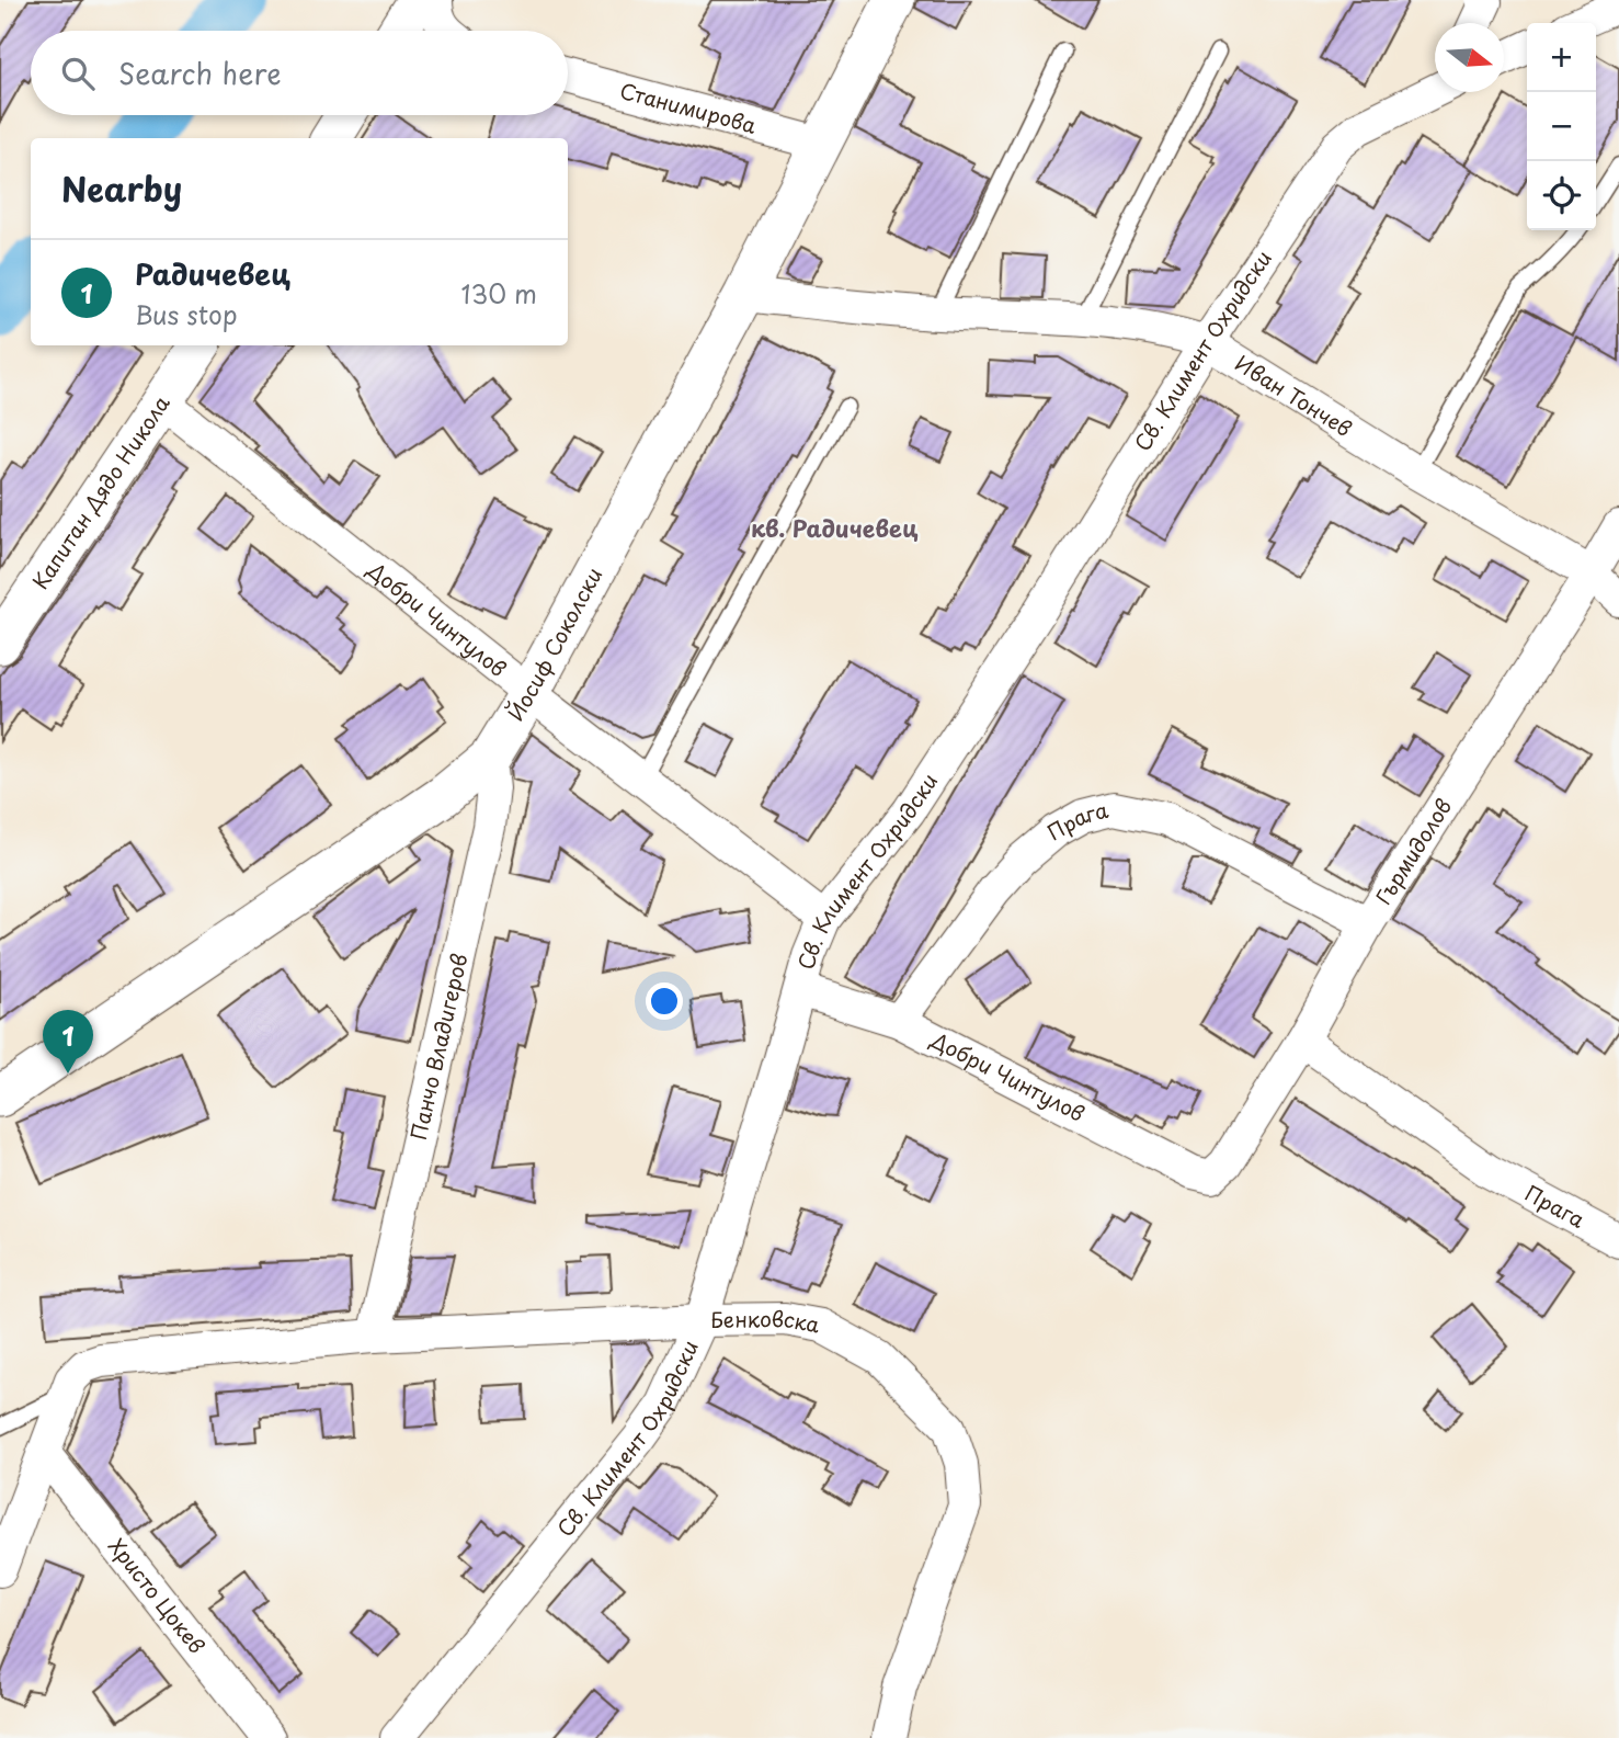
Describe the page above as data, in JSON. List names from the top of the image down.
{
  "streets": {
    "street": [
      "Станимирова",
      "Св. Климент Охридски",
      "Иван Тончев",
      "Капитан Дядо Никола",
      "Добри Чинтулов",
      "Йосиф Соколски",
      "Прага",
      "Гърмидолов",
      "Панчо Владигеров",
      "Бенковска",
      "Христо Цокев"
    ]
  },
  "crossings": [
    ["Станимирова", "Йосиф Соколски"],
    ["Св. Климент Охридски", "Иван Тончев"],
    ["Св. Климент Охридски", "Добри Чинтулов"],
    ["Св. Климент Охридски", "Бенковска"],
    ["Иван Тончев", "Йосиф Соколски"],
    ["Иван Тончев", "Гърмидолов"],
    ["Капитан Дядо Никола", "Добри Чинтулов"],
    ["Добри Чинтулов", "Йосиф Соколски"],
    ["Добри Чинтулов", "Прага"],
    ["Добри Чинтулов", "Гърмидолов"],
    ["Йосиф Соколски", "Панчо Владигеров"],
    ["Прага", "Гърмидолов"],
    ["Панчо Владигеров", "Бенковска"]
  ],
  "districts": ["кв. Радичевец"],
  "north": "right",
  "page": {
    "map_buttons": ["+", "−"],
    "search": "Search here",
    "heading": "Nearby",
    "list": [
      {
        "mark": "1",
        "name": "Радичевец",
        "note": "Bus stop",
        "value": "130 m"
      }
    ],
    "pins": "1"
  }
}
